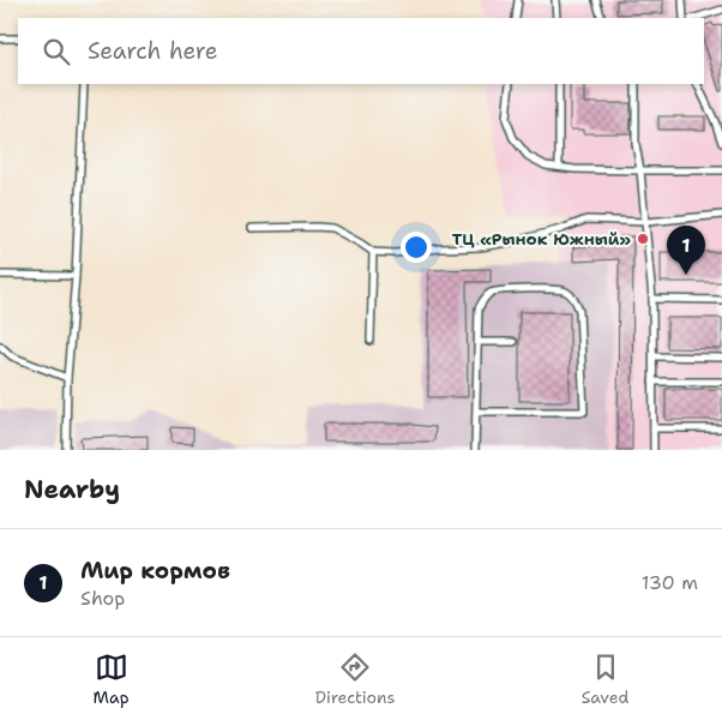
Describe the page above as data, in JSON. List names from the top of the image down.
{
  "places": ["ТЦ «Рынок Южный»"],
  "page": {
    "search": "Search here",
    "pins": "1",
    "heading": "Nearby",
    "list": [
      {
        "mark": "1",
        "name": "Мир кормов",
        "note": "Shop",
        "value": "130 m"
      }
    ],
    "nav": ["Map", "Directions", "Saved"]
  }
}
